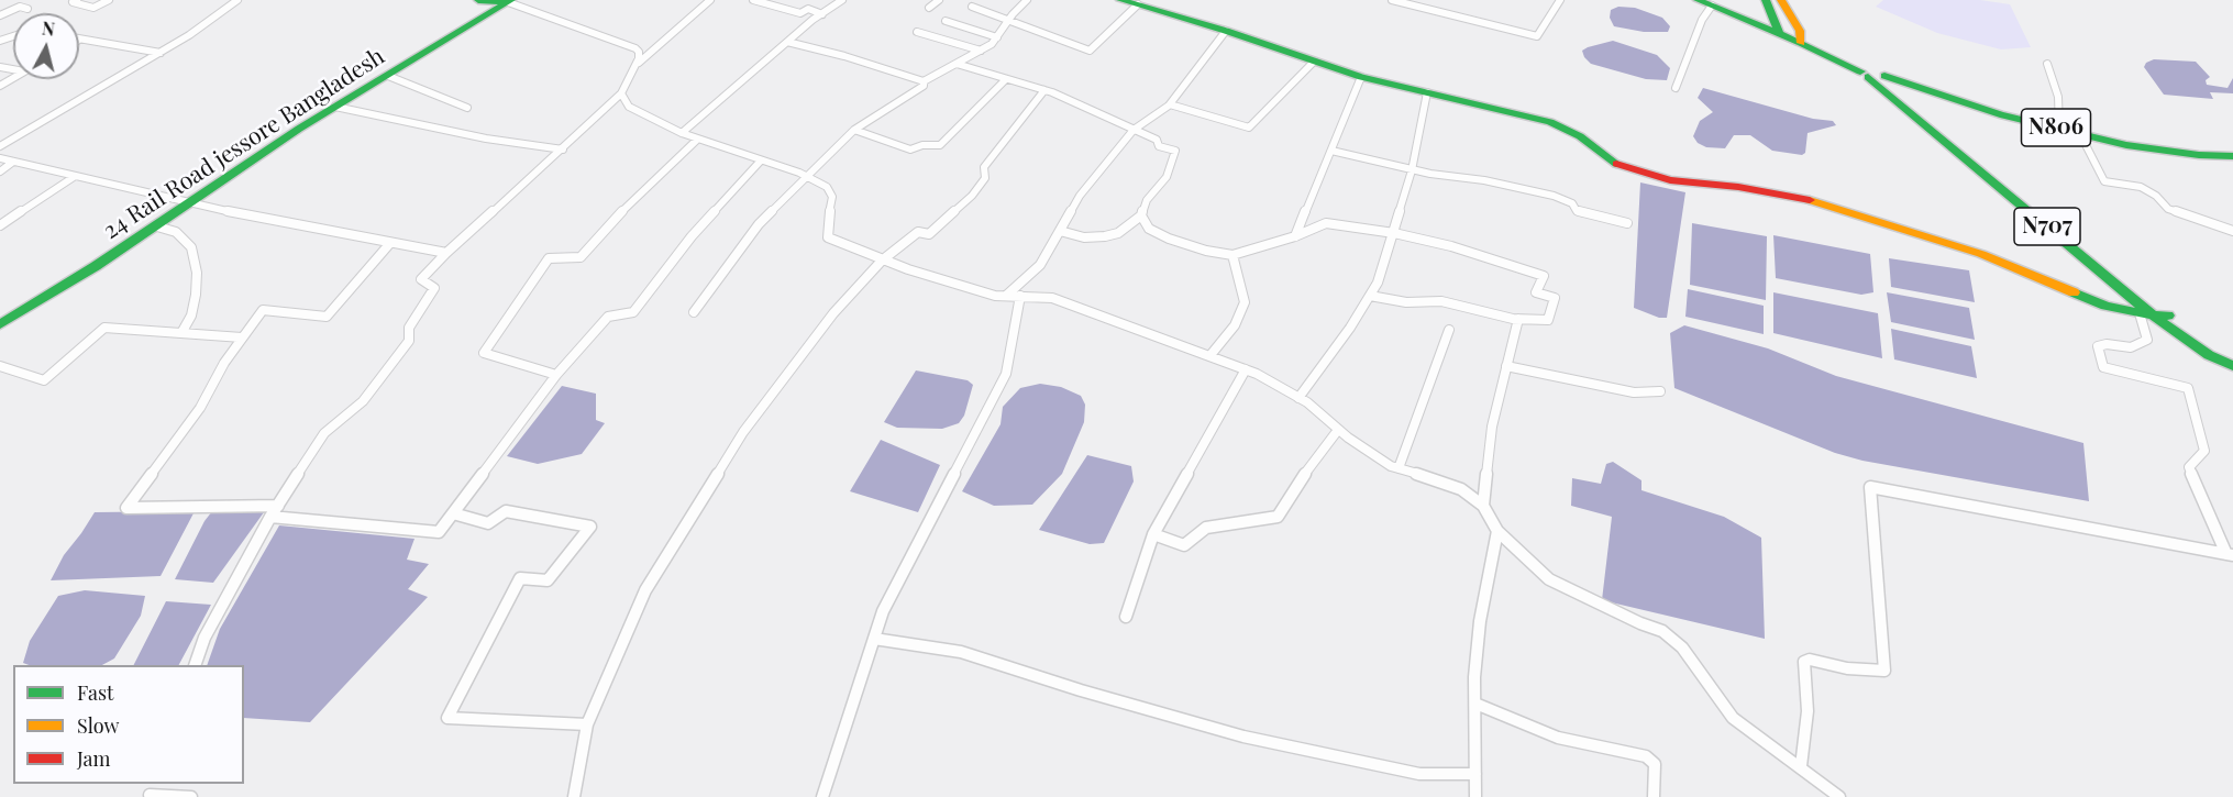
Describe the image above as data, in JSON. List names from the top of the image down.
{
  "streets": {
    "main road": ["N806", "24 Rail Road jessore Bangladesh", "N707"]
  },
  "crossings": [
    ["N806", "N707"]
  ],
  "legend": ["Fast", "Slow", "Jam"],
  "north": "top"
}
